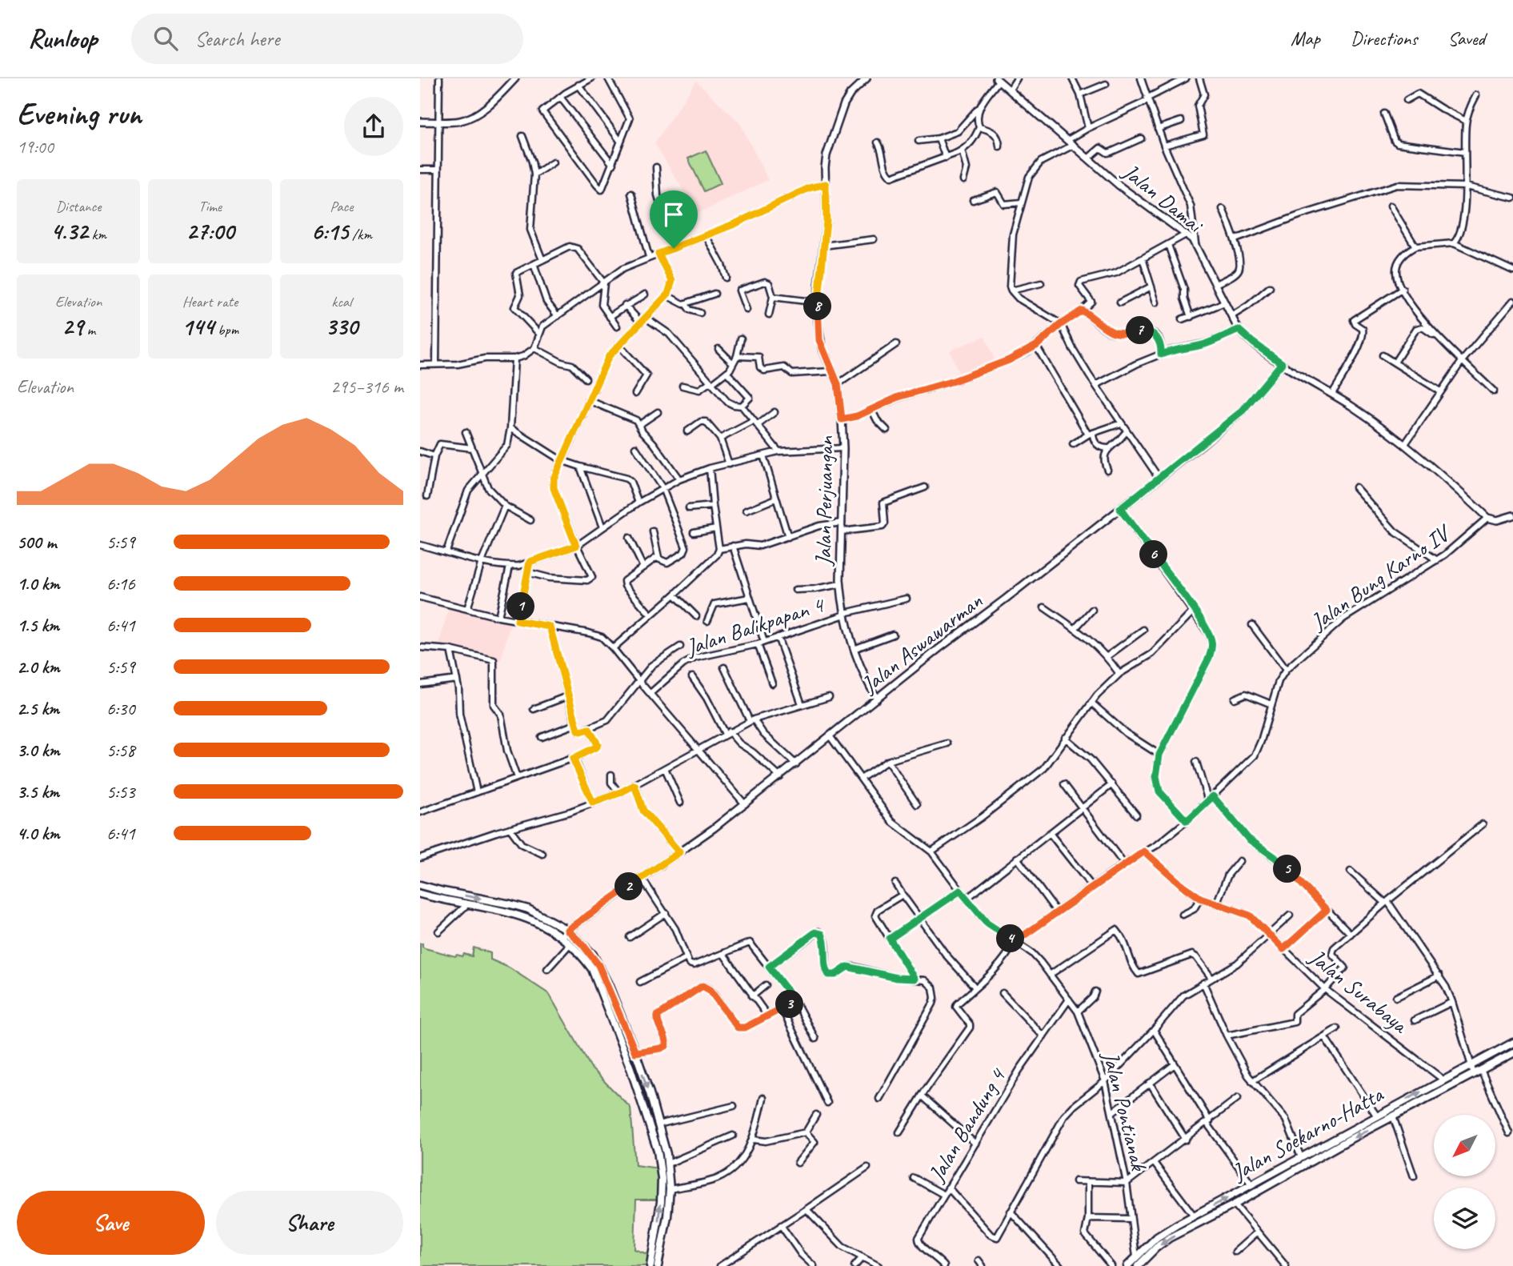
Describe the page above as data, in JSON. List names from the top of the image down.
{
  "streets": {
    "main road": ["Jalan Soekarno-Hatta"],
    "street": [
      "Jalan Damai",
      "Jalan Perjuangan",
      "Jalan Bung Karno IV",
      "Jalan Balikpapan 4",
      "Jalan Aswawarman",
      "Jalan Surabaya",
      "Jalan Pontianak",
      "Jalan Bandung 4"
    ]
  },
  "crossings": [
    ["Jalan Damai", "Jalan Bung Karno IV"],
    ["Jalan Damai", "Jalan Aswawarman"],
    ["Jalan Perjuangan", "Jalan Balikpapan 4"],
    ["Jalan Perjuangan", "Jalan Aswawarman"],
    ["Jalan Bung Karno IV", "Jalan Surabaya"],
    ["Jalan Bung Karno IV", "Jalan Pontianak"],
    ["Jalan Aswawarman", "Jalan Pontianak"],
    ["Jalan Surabaya", "Jalan Soekarno-Hatta"],
    ["Jalan Pontianak", "Jalan Bandung 4"],
    ["Jalan Pontianak", "Jalan Soekarno-Hatta"]
  ],
  "north": "bottom left",
  "page": {
    "header": "Runloop",
    "search": "Search here",
    "nav": ["Map", "Directions", "Saved"],
    "heading": ["Evening run", "19:00"],
    "stats": [
      ["Distance", "4.32 km"],
      ["Time", "27:00"],
      ["Pace", "6:15 /km"],
      ["Elevation", "29 m"],
      ["Heart rate", "144 bpm"],
      ["kcal", "330"]
    ],
    "pins": [
      "8",
      "7",
      "6",
      "1",
      "5",
      "2",
      "4",
      "3"
    ],
    "chart": ["Elevation", "295–316 m"],
    "list": [
      {
        "name": "500 m",
        "note": "5:59"
      },
      {
        "name": "1.0 km",
        "note": "6:16"
      },
      {
        "name": "1.5 km",
        "note": "6:41"
      },
      {
        "name": "2.0 km",
        "note": "5:59"
      },
      {
        "name": "2.5 km",
        "note": "6:30"
      },
      {
        "name": "3.0 km",
        "note": "5:58"
      },
      {
        "name": "3.5 km",
        "note": "5:53"
      },
      {
        "name": "4.0 km",
        "note": "6:41"
      }
    ],
    "buttons": ["Save", "Share"]
  }
}
